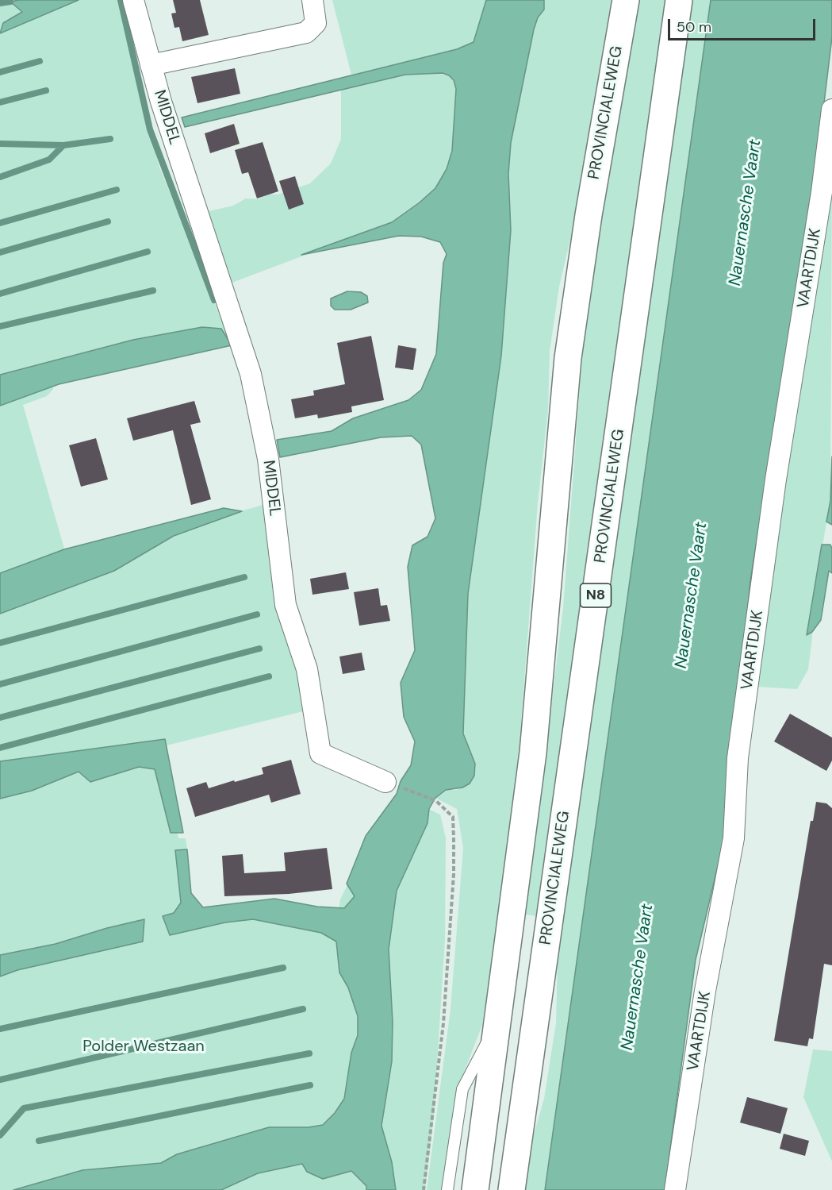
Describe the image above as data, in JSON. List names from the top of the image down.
{
  "streets": {
    "highway": ["PROVINCIALEWEG", "N8"],
    "street": ["MIDDEL", "VAARTDIJK"]
  },
  "water": ["Nauernasche Vaart"],
  "parks": ["Polder Westzaan"],
  "scale_bar": "50 m"
}
